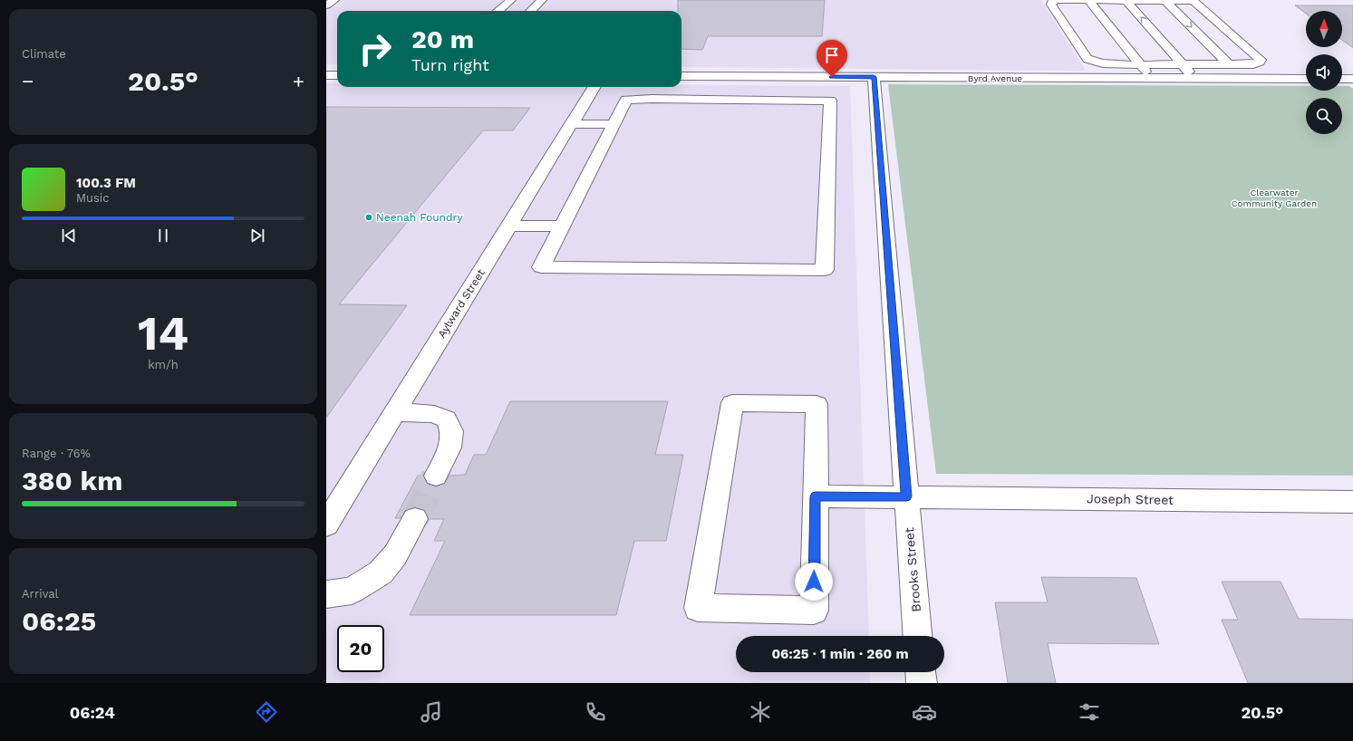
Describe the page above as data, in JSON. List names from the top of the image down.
{
  "streets": {
    "street": [
      "Byrd Avenue",
      "Aylward Street",
      "Joseph Street",
      "Brooks Street"
    ]
  },
  "crossings": [
    ["Byrd Avenue", "Brooks Street"],
    ["Joseph Street", "Brooks Street"]
  ],
  "parks": ["Clearwater Community Garden"],
  "places": ["Neenah Foundry"],
  "north": "top",
  "page": {
    "tile": [
      "Climate",
      ["14", "km/h"],
      ["Range · 76%", "380 km"],
      ["Arrival", "06:25"]
    ],
    "turn": ["20 m", "Turn right"],
    "heat": ["−", "20.5°", "+"],
    "song": ["100.3 FM", "Music"],
    "limit": "20",
    "trip": "06:25 · 1 min · 260 m",
    "tabs": ["06:24", "20.5°"]
  }
}
